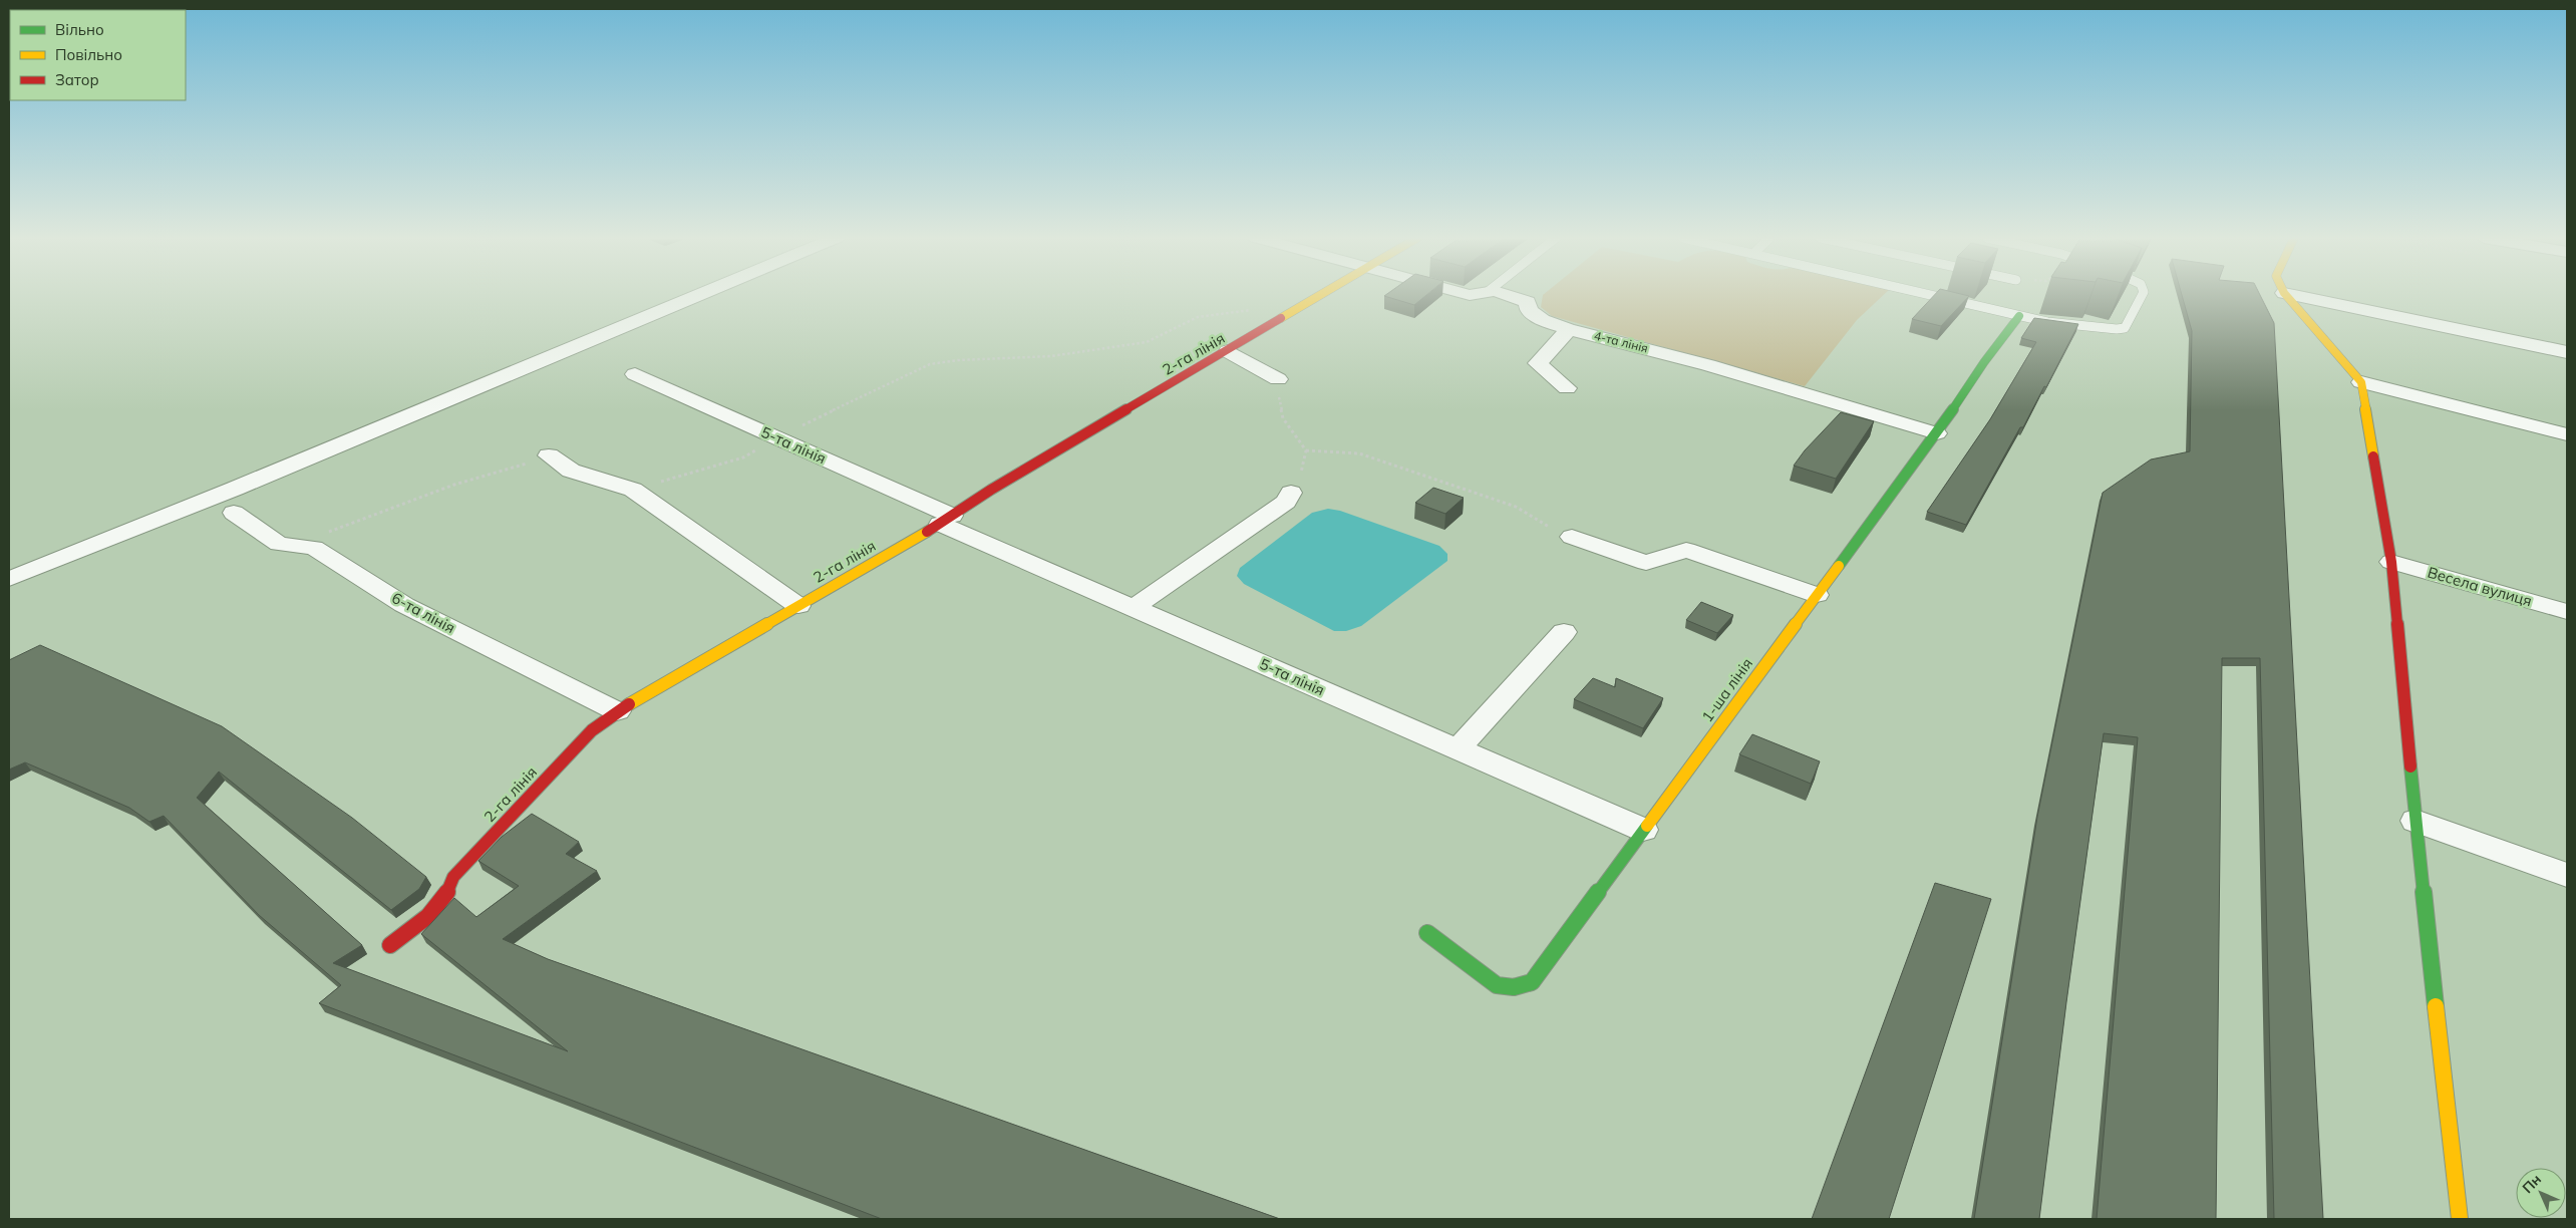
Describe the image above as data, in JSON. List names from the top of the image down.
{
  "streets": {
    "street": [
      "4-та лінія",
      "2-га лінія",
      "5-та лінія",
      "Весела вулиця",
      "6-та лінія",
      "1-ша лінія"
    ]
  },
  "crossings": [
    ["4-та лінія", "1-ша лінія"],
    ["2-га лінія", "5-та лінія"],
    ["2-га лінія", "6-та лінія"],
    ["5-та лінія", "1-ша лінія"]
  ],
  "legend": ["Вільно", "Повільно", "Затор"],
  "north": "top left"
}
